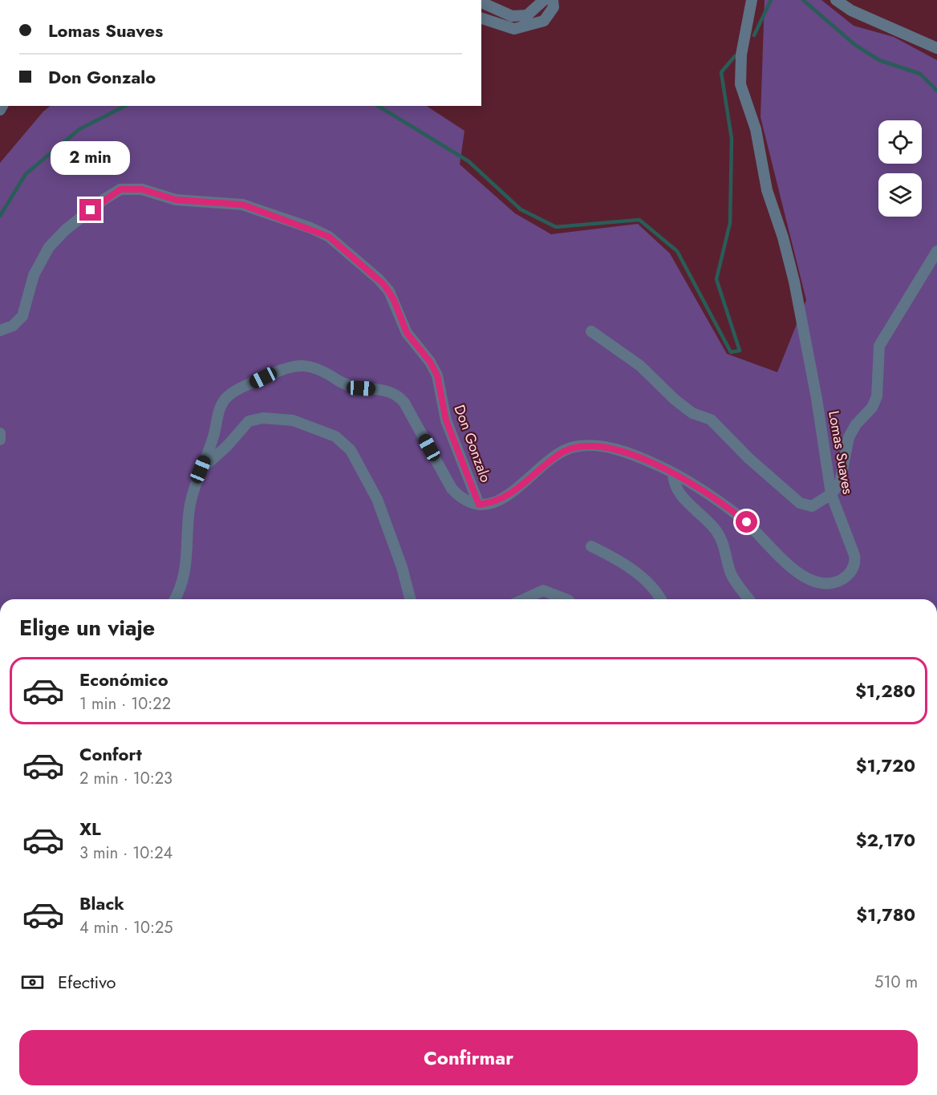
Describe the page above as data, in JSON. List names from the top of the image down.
{
  "streets": {
    "street": ["Don Gonzalo", "Lomas Suaves"]
  },
  "crossings": [
    ["Don Gonzalo", "Lomas Suaves"]
  ],
  "page": {
    "banner": ["Lomas Suaves", "Don Gonzalo"],
    "bubble": "2 min",
    "heading": "Elige un viaje",
    "list": [
      {
        "name": "Económico",
        "note": "1 min · 10:22",
        "value": "$1,280"
      },
      {
        "name": "Confort",
        "note": "2 min · 10:23",
        "value": "$1,720"
      },
      {
        "name": "XL",
        "note": "3 min · 10:24",
        "value": "$2,170"
      },
      {
        "name": "Black",
        "note": "4 min · 10:25",
        "value": "$1,780"
      }
    ],
    "pay": ["Efectivo", "510 m"],
    "buttons": "Confirmar"
  }
}
